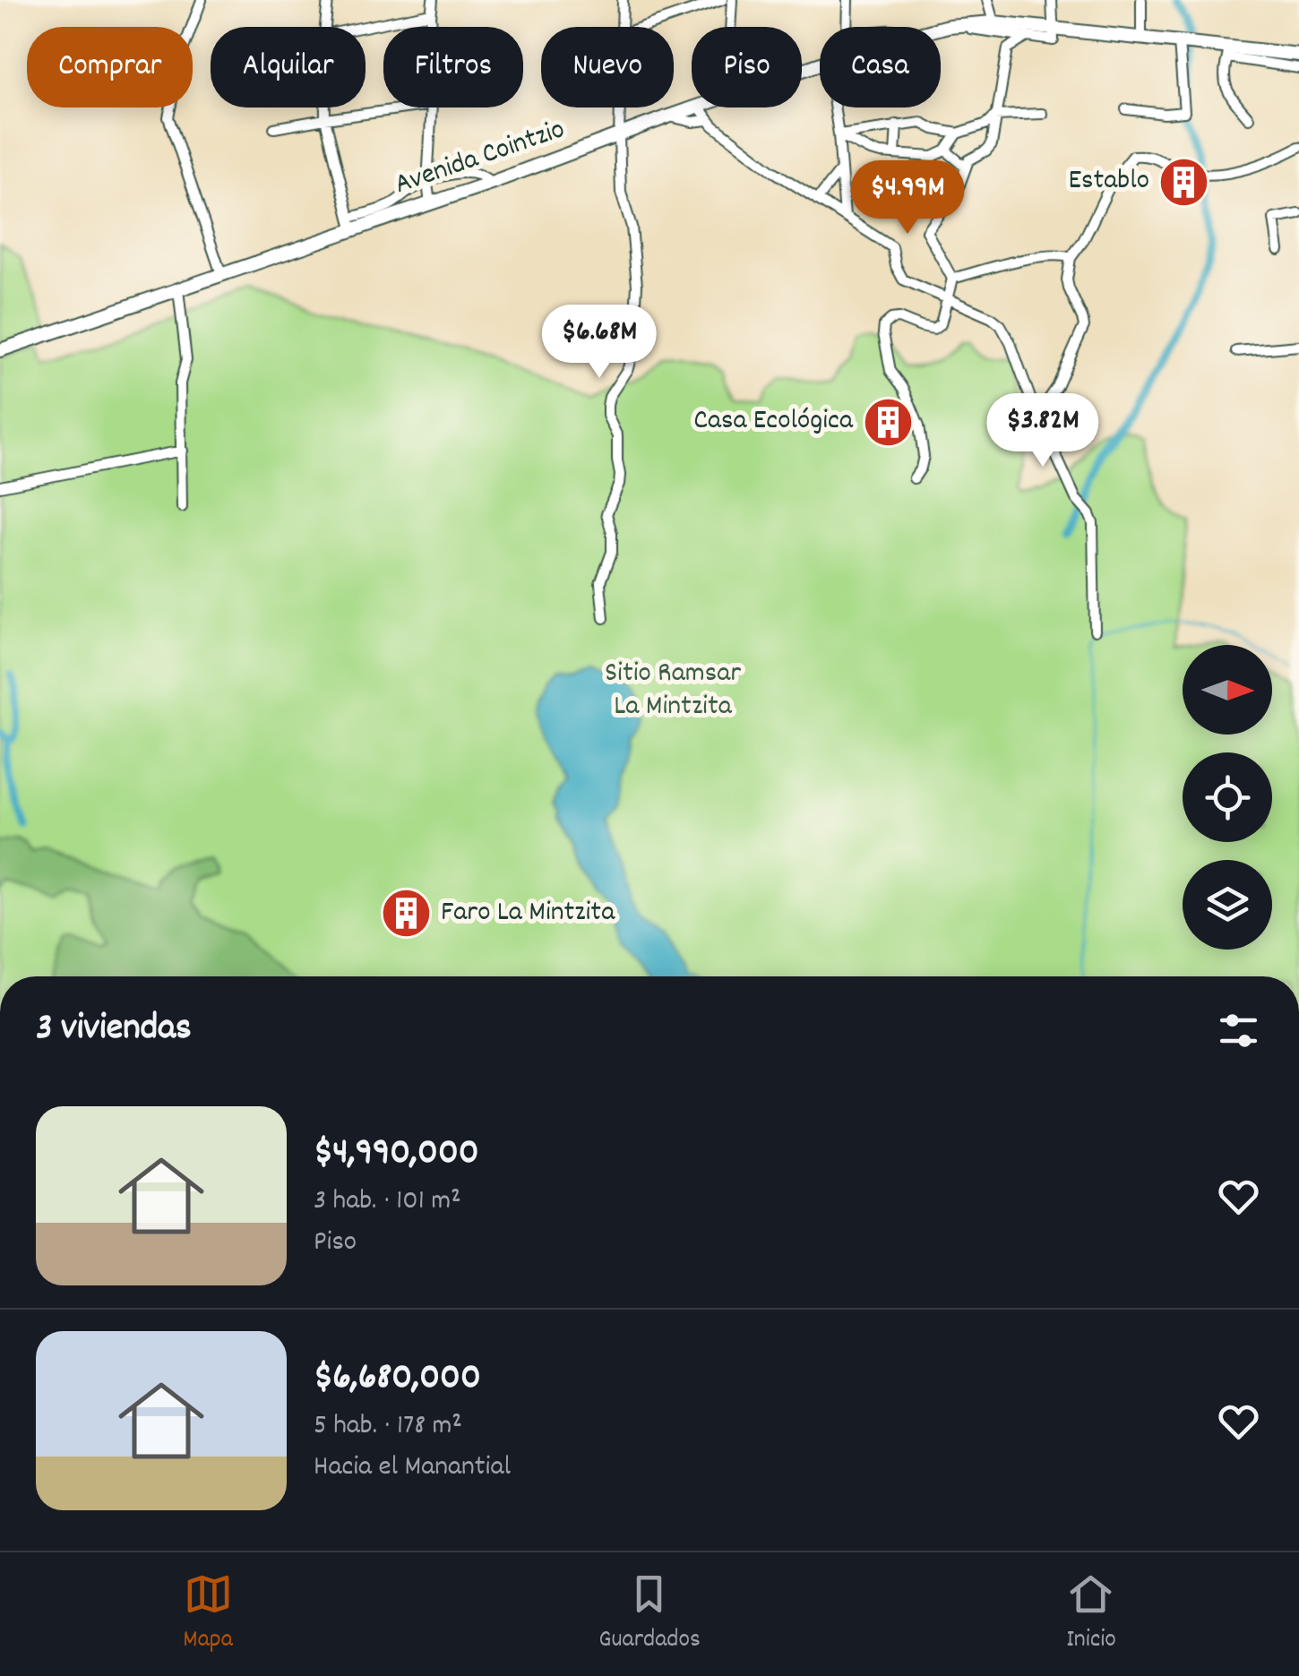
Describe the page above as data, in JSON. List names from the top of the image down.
{
  "streets": {
    "main road": ["Avenida Cointzio"]
  },
  "parks": ["Sitio Ramsar La Mintzita"],
  "places": {
    "building": ["Establo", "Casa Ecológica", "Faro La Mintzita"]
  },
  "north": "right",
  "page": {
    "chip": [
      "Comprar",
      "Alquilar",
      "Filtros",
      "Nuevo",
      "Piso",
      "Casa"
    ],
    "price": ["$4.99M", "$6.68M", "$3.82M"],
    "heading": "3 viviendas",
    "list": [
      {
        "name": "$4,990,000",
        "note": "3 hab. · 101 m² · Piso"
      },
      {
        "name": "$6,680,000",
        "note": "5 hab. · 178 m² · Hacia el Manantial"
      }
    ],
    "tabs": ["Mapa", "Guardados", "Inicio"]
  }
}
